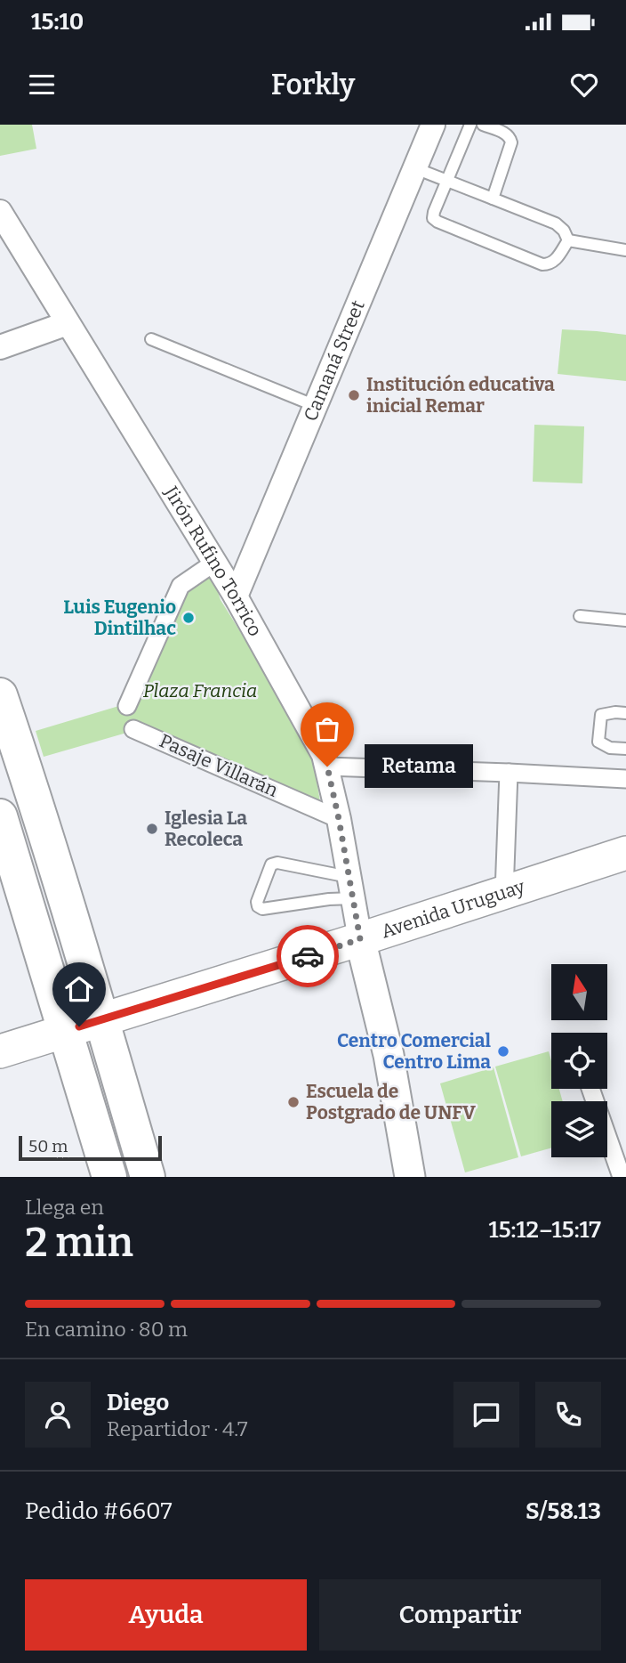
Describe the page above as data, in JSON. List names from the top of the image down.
{
  "streets": {
    "main road": ["Avenida Uruguay"],
    "street": ["Camaná Street", "Jirón Rufino Torrico", "Pasaje Villarán"]
  },
  "crossings": [
    ["Camaná Street", "Jirón Rufino Torrico"],
    ["Jirón Rufino Torrico", "Pasaje Villarán"],
    ["Jirón Rufino Torrico", "Avenida Uruguay"]
  ],
  "parks": ["Plaza Francia"],
  "places": [
    "Institución educativa inicial Remar",
    "Luis Eugenio Dintilhac",
    "Retama",
    "Iglesia La Recoleca",
    "Centro Comercial Centro Lima",
    "Escuela de Postgrado de UNFV"
  ],
  "scale_bar": "50 m",
  "north": "top",
  "page": {
    "status": "15:10",
    "header": "Forkly",
    "bubble": "Retama",
    "scale": "50 m",
    "heading": ["2 min", "Llega en", "15:12–15:17"],
    "panel": [
      "Diego",
      "Repartidor · 4.7",
      "Pedido #6607",
      "S/58.13"
    ],
    "bar": "En camino · 80 m",
    "buttons": ["Ayuda", "Compartir"]
  }
}
